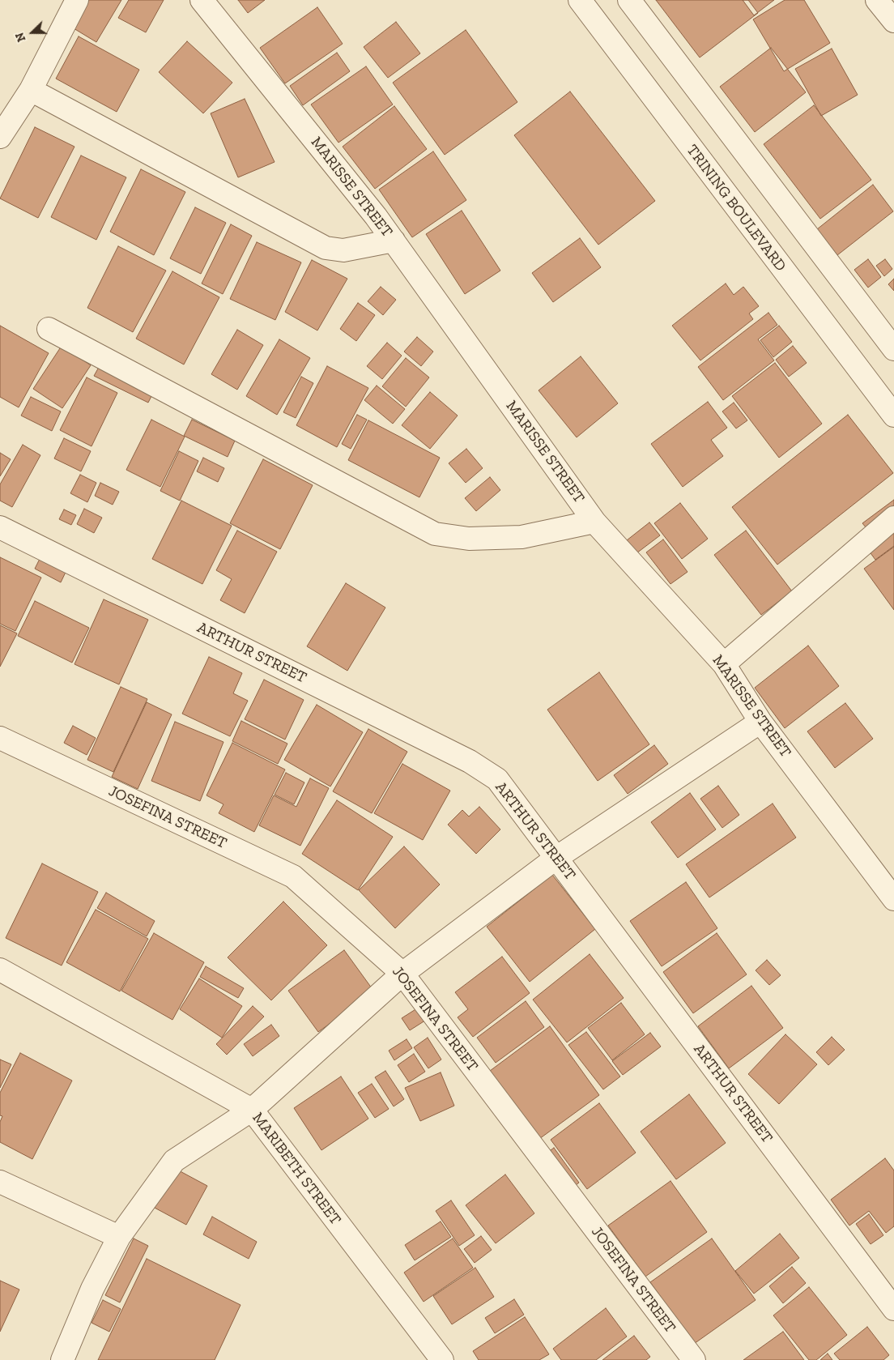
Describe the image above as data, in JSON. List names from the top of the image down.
{
  "streets": {
    "street": [
      "MARISSE STREET",
      "TRINING BOULEVARD",
      "ARTHUR STREET",
      "JOSEFINA STREET",
      "MARIBETH STREET"
    ]
  },
  "north": "left"
}
